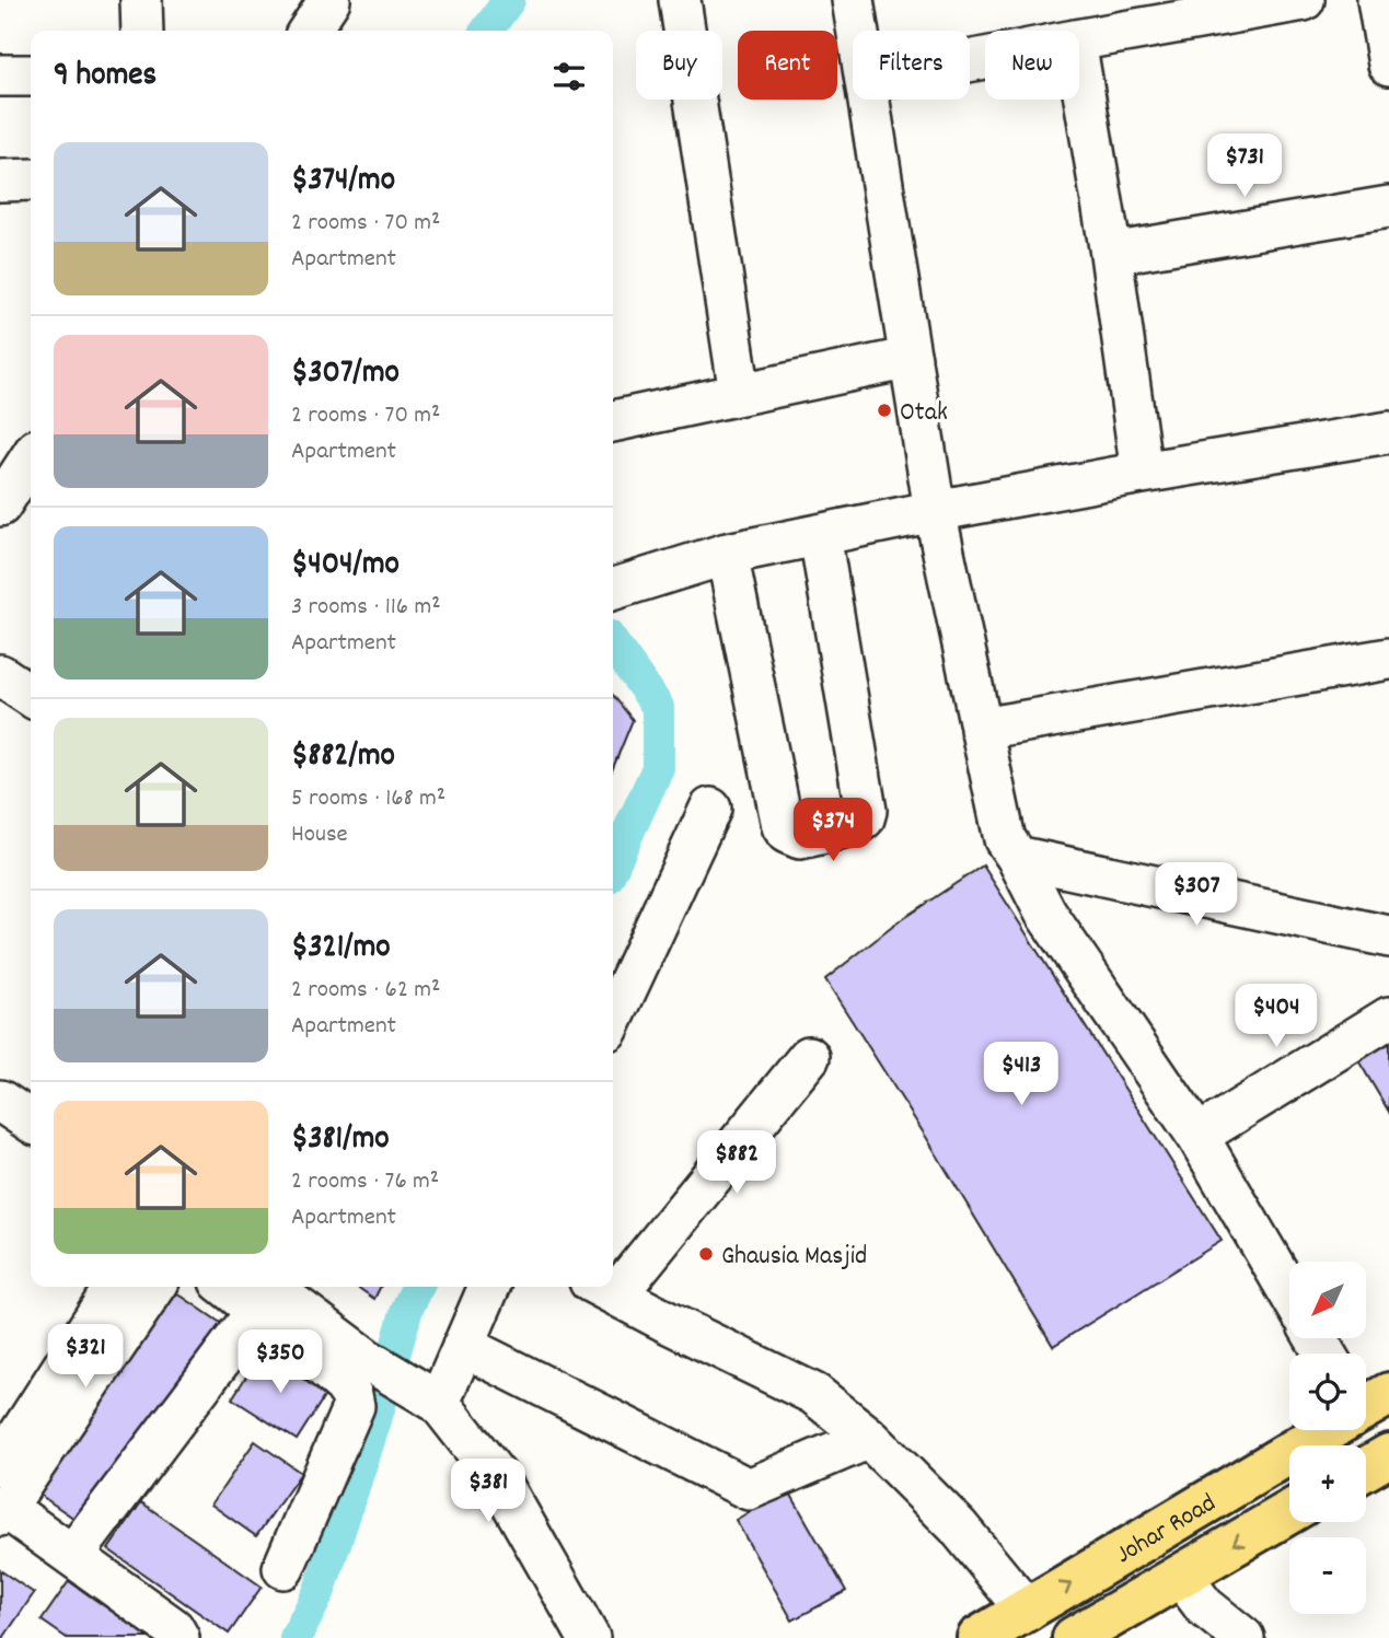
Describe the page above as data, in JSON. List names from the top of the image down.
{
  "streets": {
    "main road": ["Johar Road"]
  },
  "places": ["Otak", "Ghausia Masjid"],
  "north": "bottom left",
  "page": {
    "chip": [
      "Buy",
      "Rent",
      "Filters",
      "New"
    ],
    "heading": "9 homes",
    "list": [
      {
        "name": "$374/mo",
        "note": "2 rooms · 70 m² · Apartment"
      },
      {
        "name": "$307/mo",
        "note": "2 rooms · 70 m² · Apartment"
      },
      {
        "name": "$404/mo",
        "note": "3 rooms · 116 m² · Apartment"
      },
      {
        "name": "$882/mo",
        "note": "5 rooms · 168 m² · House"
      },
      {
        "name": "$321/mo",
        "note": "2 rooms · 62 m² · Apartment"
      },
      {
        "name": "$381/mo",
        "note": "2 rooms · 76 m² · Apartment"
      }
    ],
    "price": [
      "$731",
      "$374",
      "$307",
      "$404",
      "$413",
      "$882",
      "$321",
      "$350",
      "$381"
    ],
    "map_buttons": ["+", "−"]
  }
}
